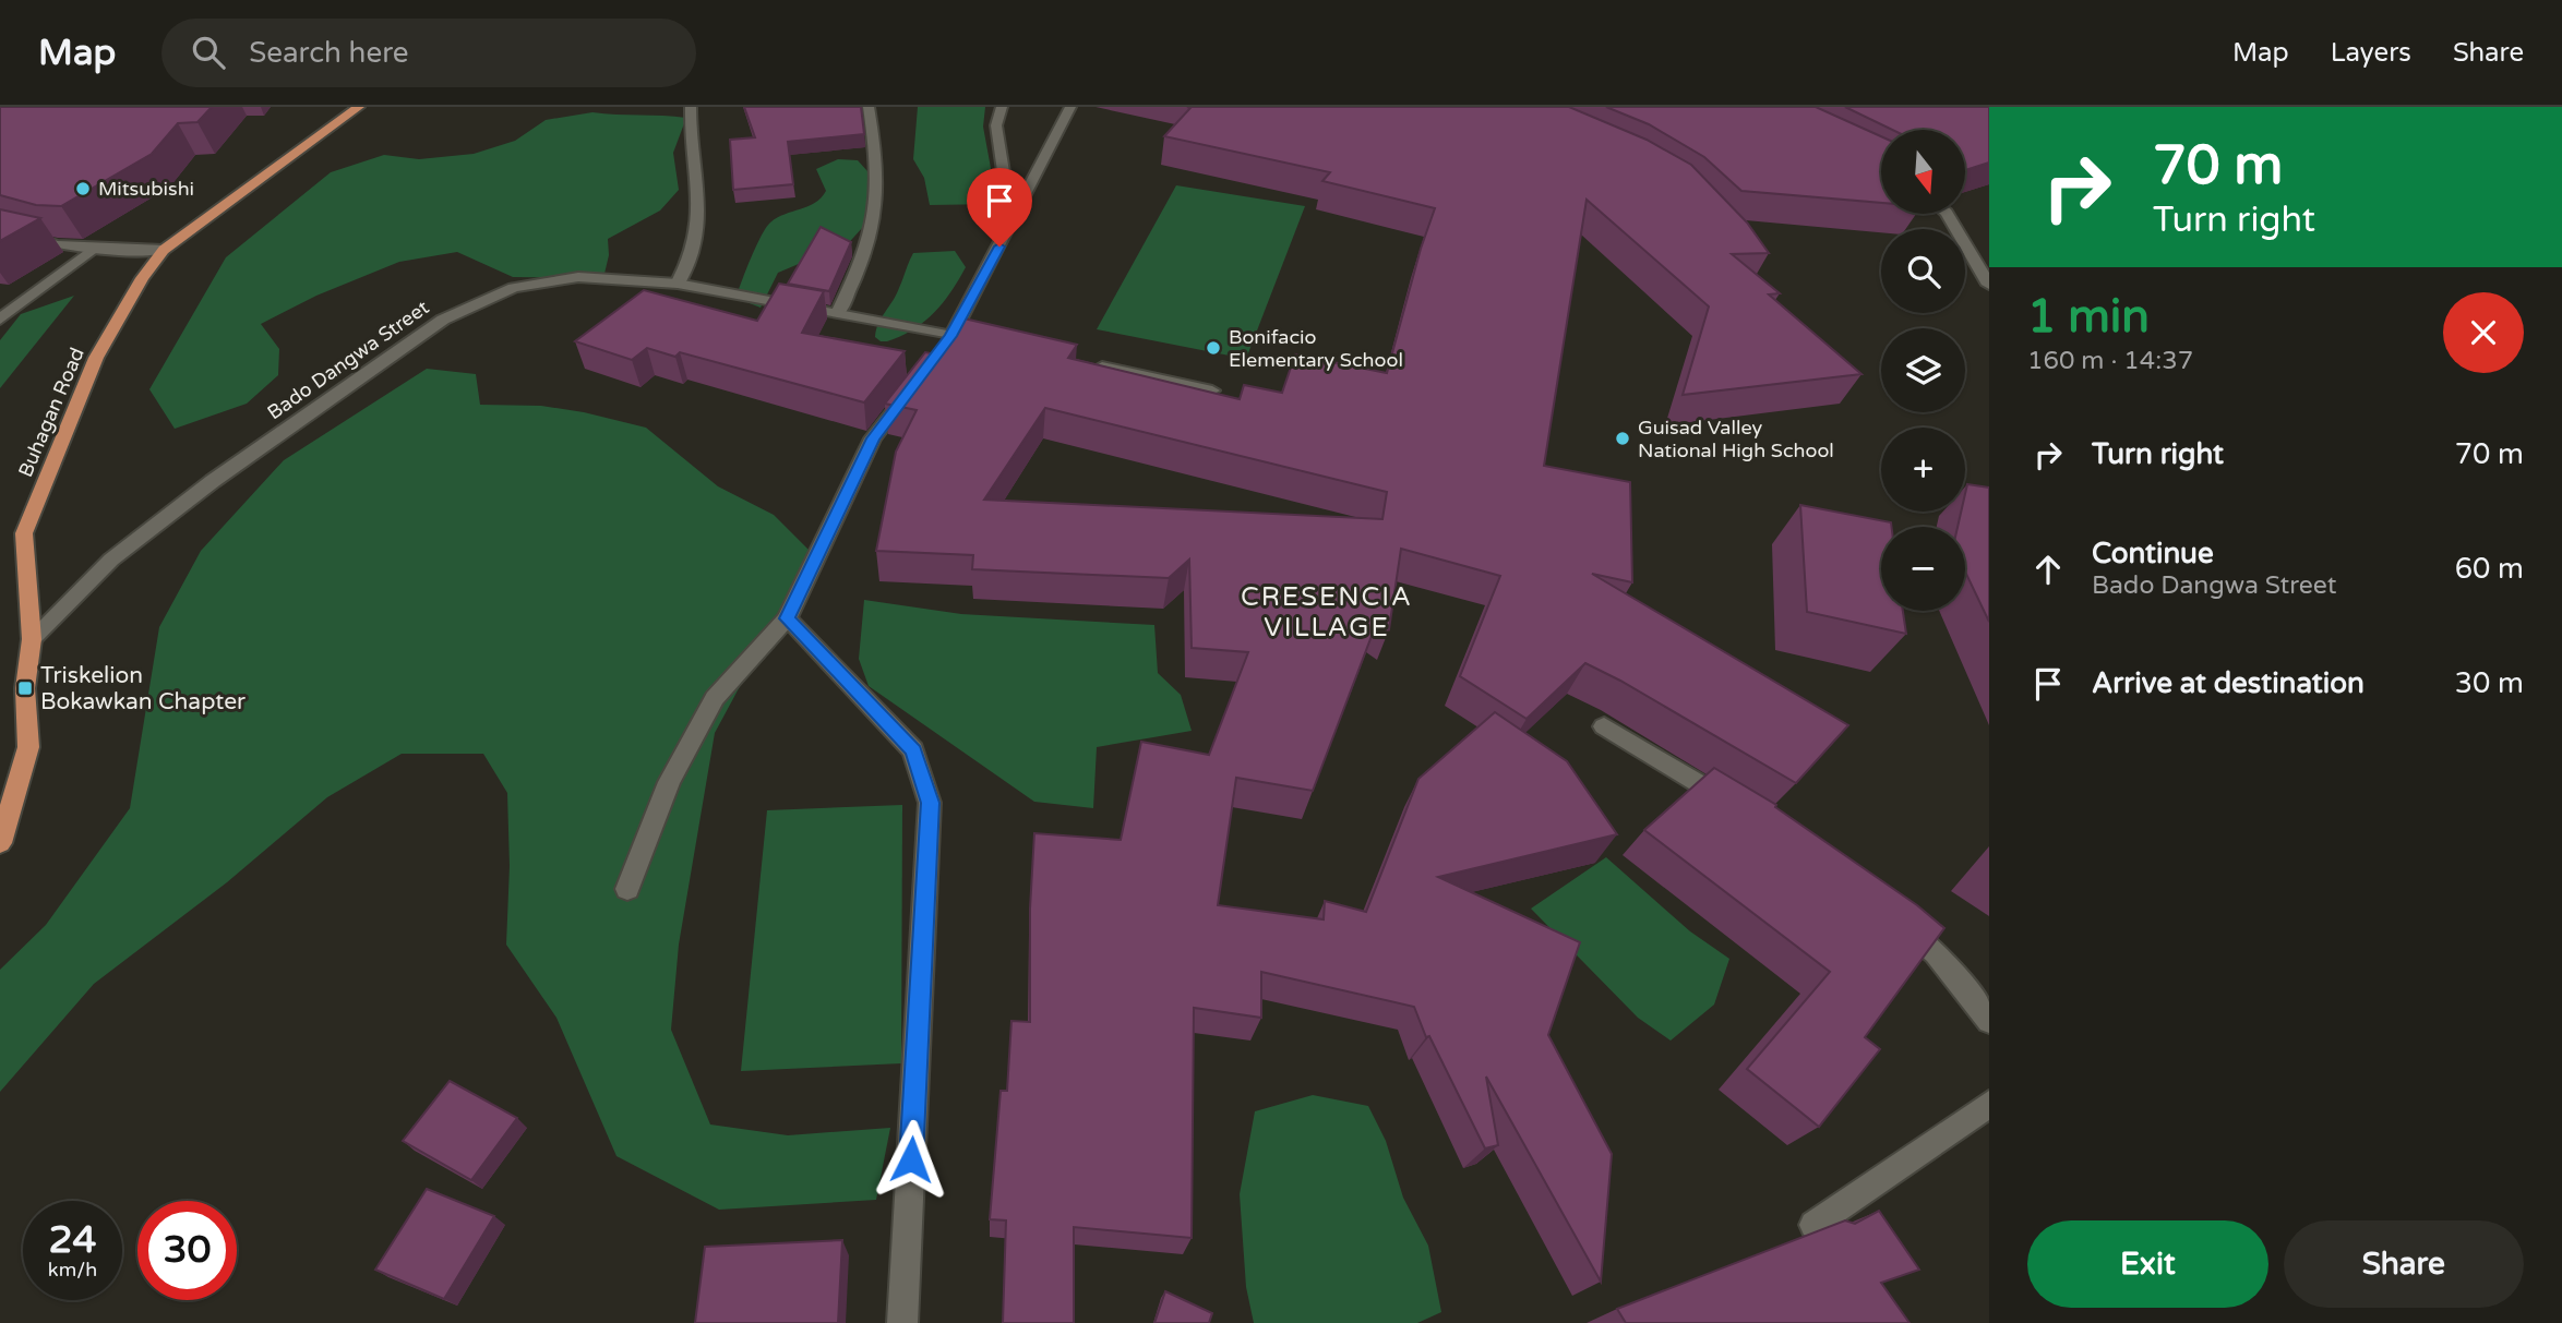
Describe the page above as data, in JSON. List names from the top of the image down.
{
  "streets": {
    "main road": ["Buhagan Road"],
    "street": ["Bado Dangwa Street"]
  },
  "crossings": [
    ["Bado Dangwa Street", "Buhagan Road"]
  ],
  "districts": ["CRESENCIA VILLAGE"],
  "places": {
    "other": ["Mitsubishi", "Bonifacio Elementary School", "Guisad Valley National High School"],
    "transit": ["Triskelion Bokawkan Chapter"]
  },
  "north": "bottom",
  "page": {
    "header": "Map",
    "search": "Search here",
    "nav": ["Map", "Layers", "Share"],
    "turn": ["70 m", "Turn right"],
    "map_buttons": ["+", "−"],
    "heading": ["1 min", "160 m · 14:37"],
    "list": [
      {
        "name": "Turn right",
        "value": "70 m"
      },
      {
        "name": "Continue",
        "note": "Bado Dangwa Street",
        "value": "60 m"
      },
      {
        "name": "Arrive at destination",
        "value": "30 m"
      }
    ],
    "speed": "24 km/h",
    "limit": "30",
    "buttons": ["Exit", "Share"]
  }
}
